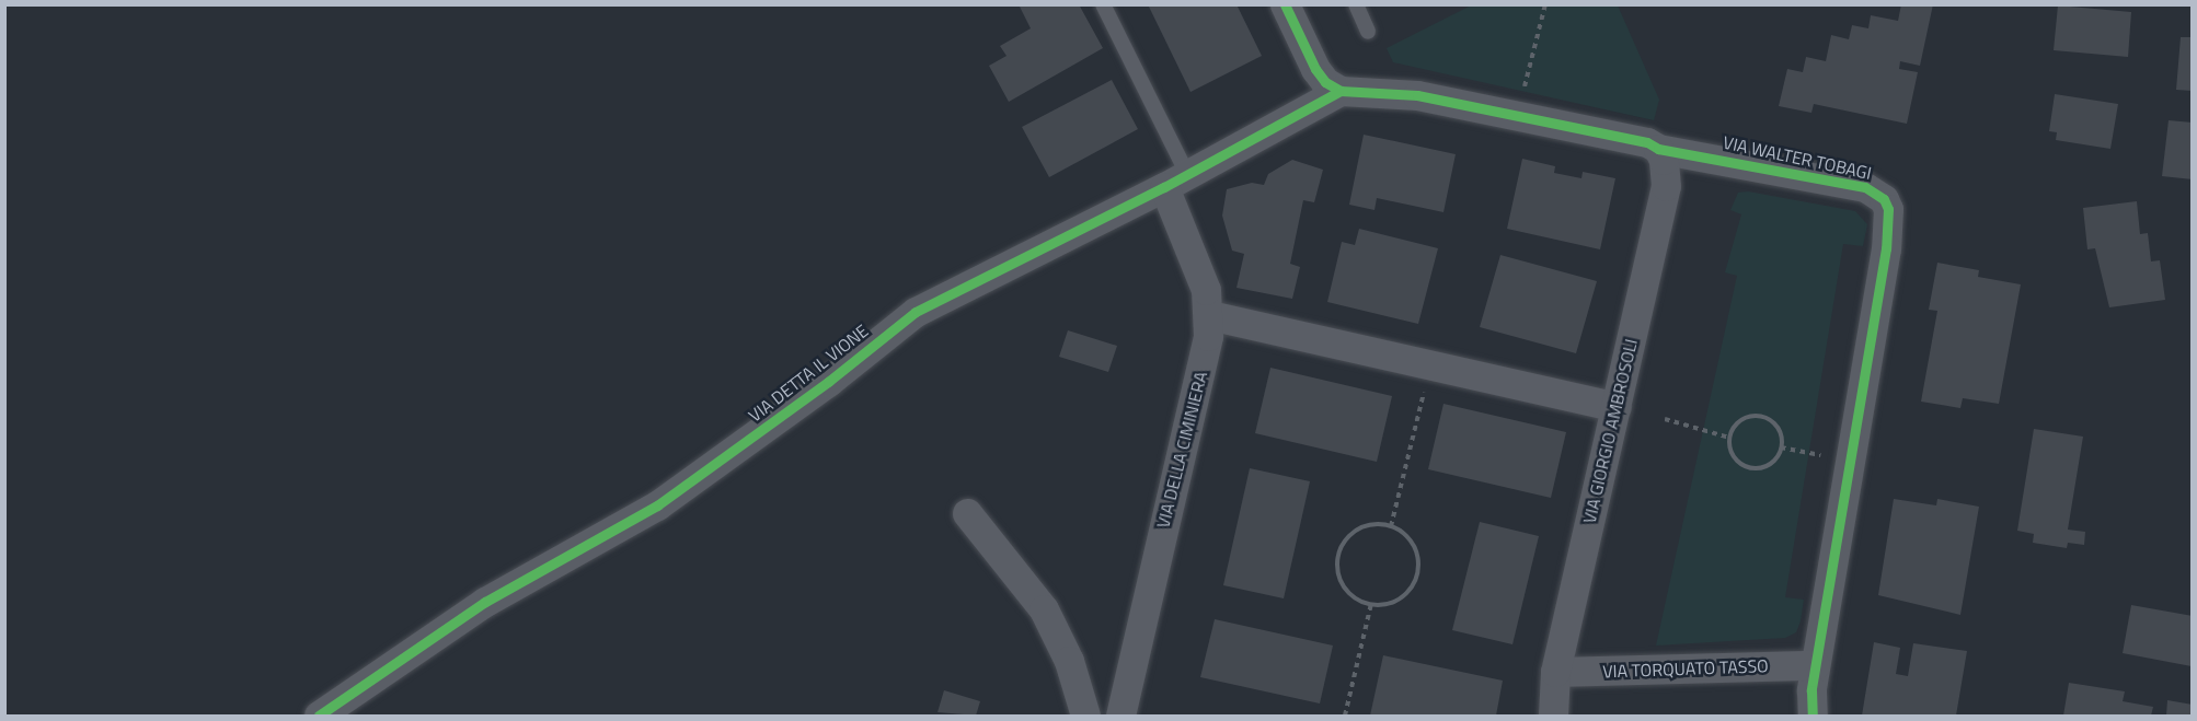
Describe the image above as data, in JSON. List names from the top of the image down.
{
  "streets": {
    "street": [
      "VIA WALTER TOBAGI",
      "VIA DETTA IL VIONE",
      "VIA GIORGIO AMBROSOLI",
      "VIA DELLA CIMINIERA",
      "VIA TORQUATO TASSO"
    ]
  },
  "crossings": [
    ["VIA WALTER TOBAGI", "VIA DETTA IL VIONE"],
    ["VIA WALTER TOBAGI", "VIA GIORGIO AMBROSOLI"],
    ["VIA WALTER TOBAGI", "VIA TORQUATO TASSO"],
    ["VIA DETTA IL VIONE", "VIA DELLA CIMINIERA"],
    ["VIA GIORGIO AMBROSOLI", "VIA TORQUATO TASSO"]
  ]
}
